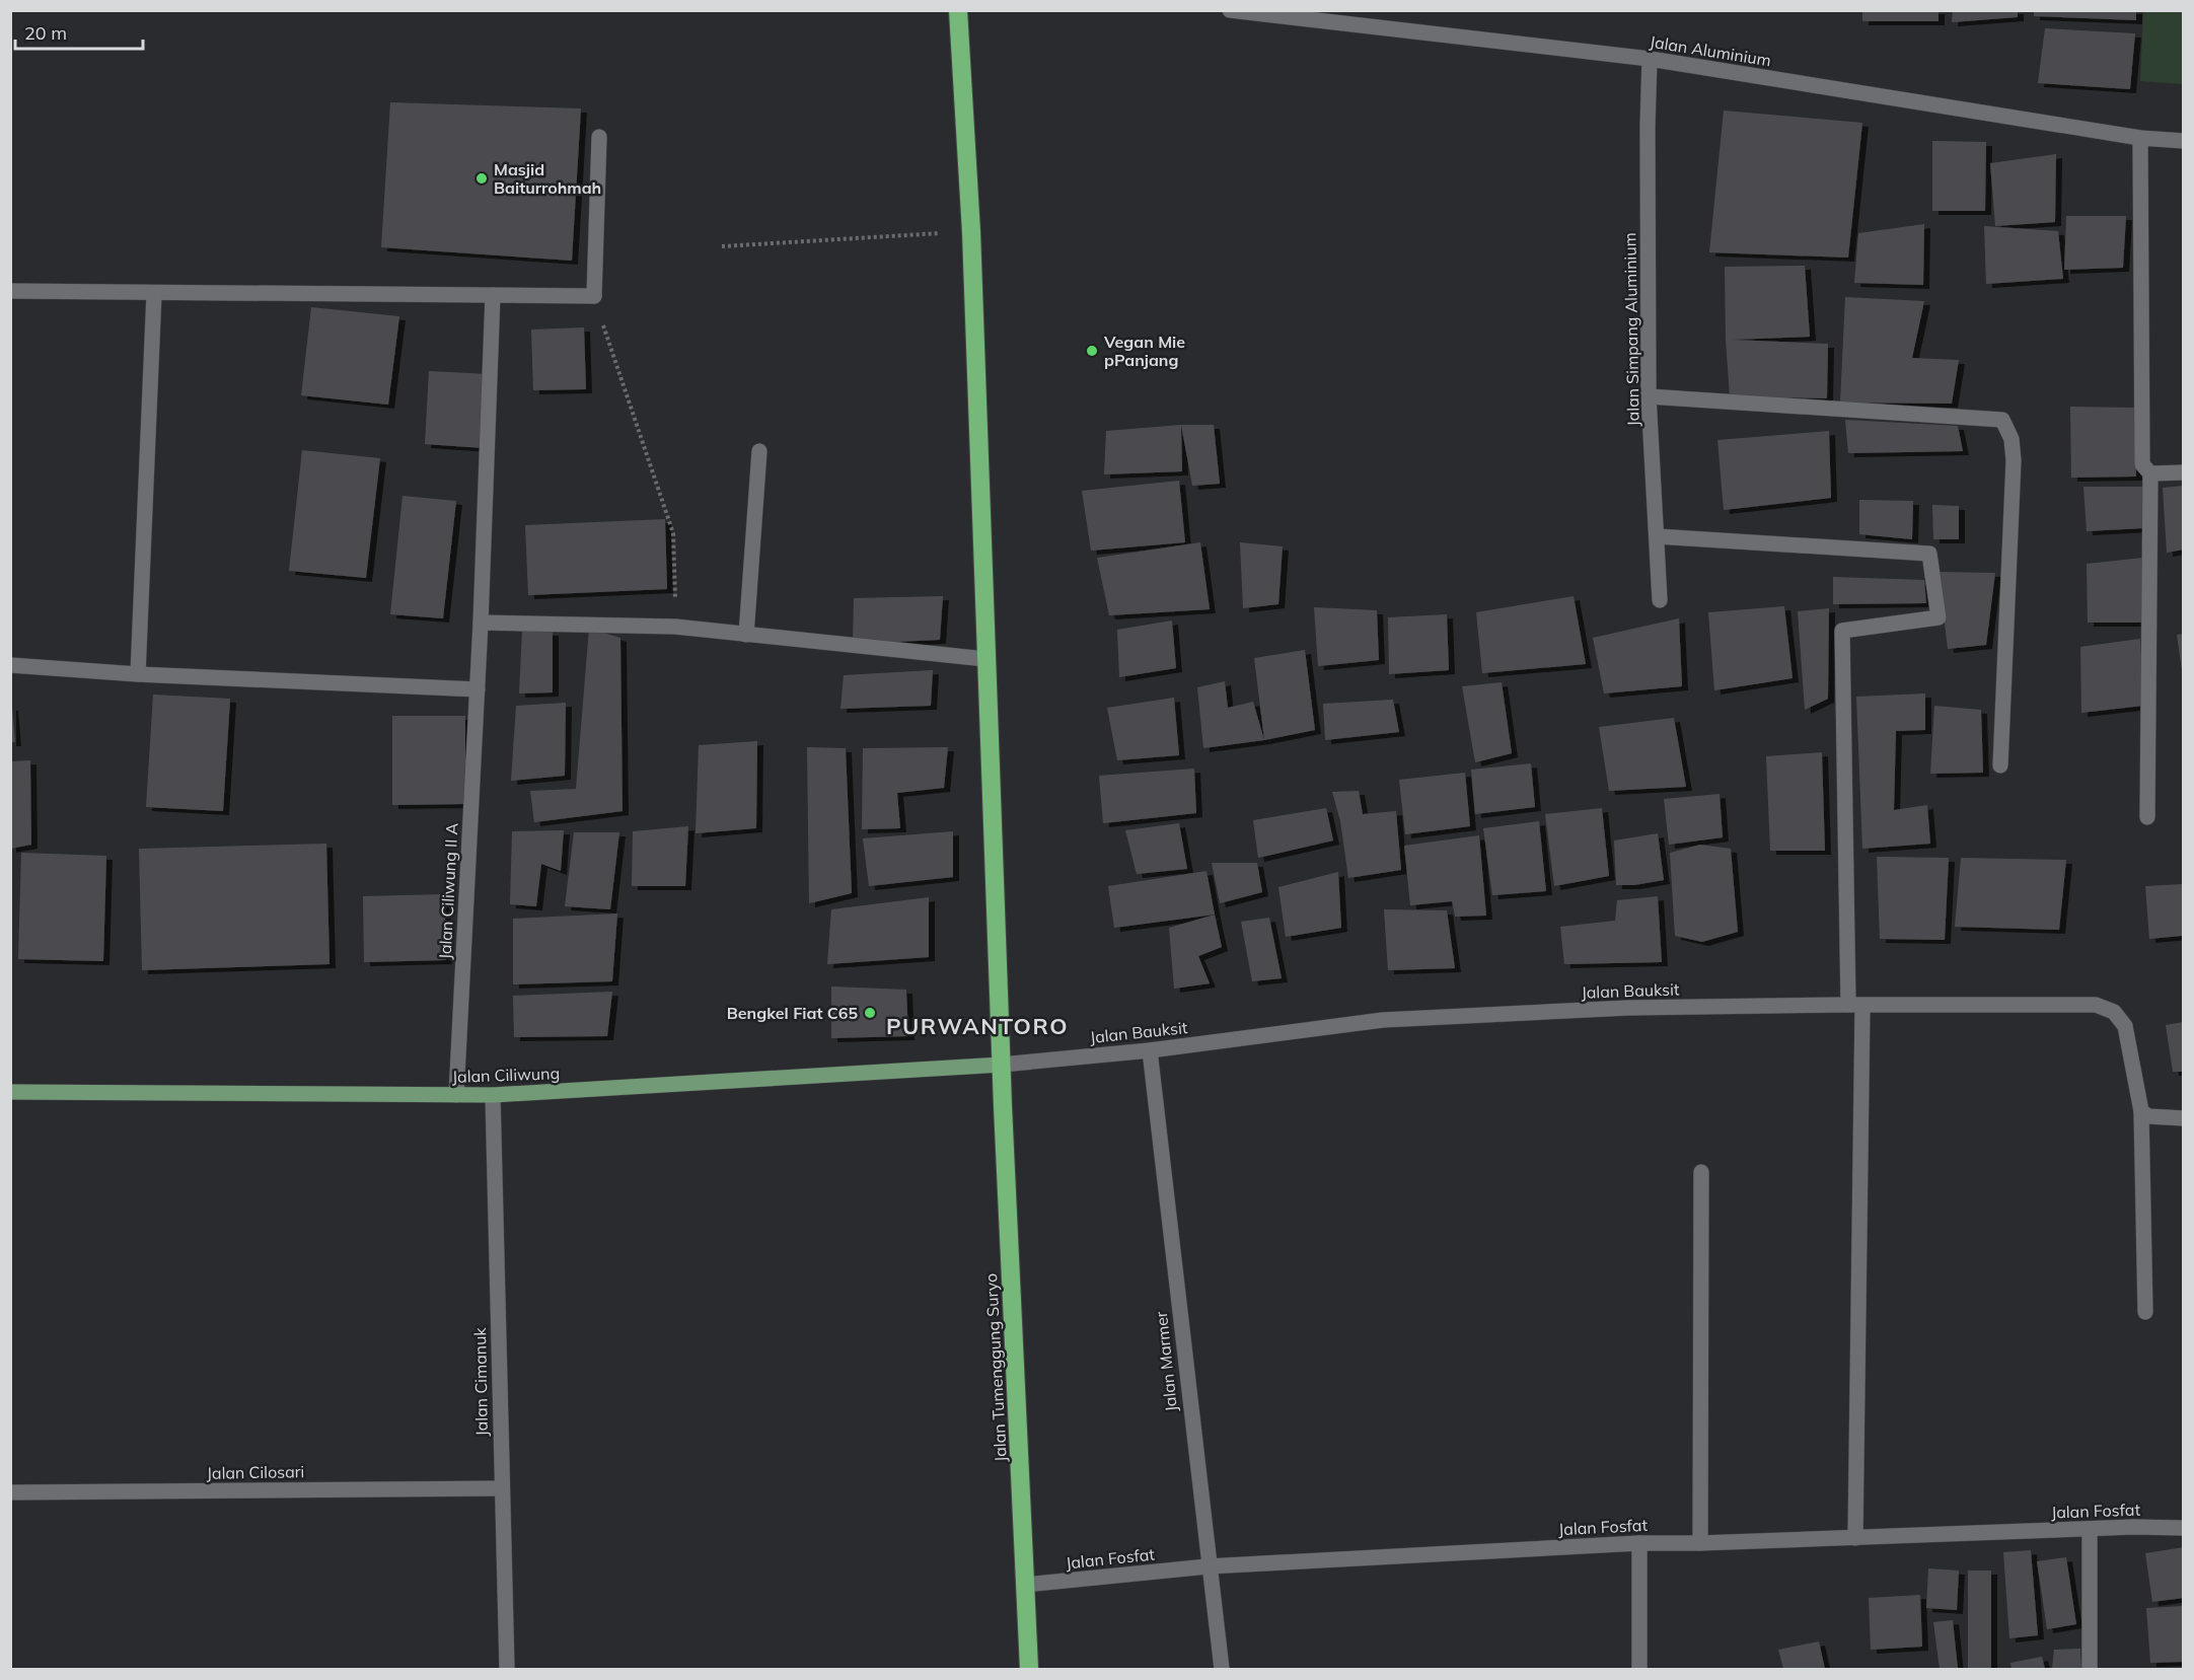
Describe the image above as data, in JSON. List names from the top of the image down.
{
  "streets": {
    "highway": ["Jalan Tumenggung Suryo"],
    "main road": ["Jalan Ciliwung"],
    "street": [
      "Jalan Aluminium",
      "Jalan Simpang Aluminium",
      "Jalan Ciliwung II A",
      "Jalan Bauksit",
      "Jalan Marmer",
      "Jalan Cimanuk",
      "Jalan Cilosari",
      "Jalan Fosfat"
    ]
  },
  "crossings": [
    ["Jalan Aluminium", "Jalan Simpang Aluminium"],
    ["Jalan Ciliwung II A", "Jalan Ciliwung"],
    ["Jalan Bauksit", "Jalan Ciliwung"],
    ["Jalan Bauksit", "Jalan Marmer"],
    ["Jalan Bauksit", "Jalan Tumenggung Suryo"],
    ["Jalan Ciliwung", "Jalan Tumenggung Suryo"],
    ["Jalan Ciliwung", "Jalan Cimanuk"],
    ["Jalan Marmer", "Jalan Fosfat"],
    ["Jalan Tumenggung Suryo", "Jalan Fosfat"],
    ["Jalan Cimanuk", "Jalan Cilosari"]
  ],
  "districts": ["PURWANTORO"],
  "places": ["Masjid Baiturrohmah", "Vegan Mie pPanjang", "Bengkel Fiat C65"],
  "scale_bar": "20 m"
}
